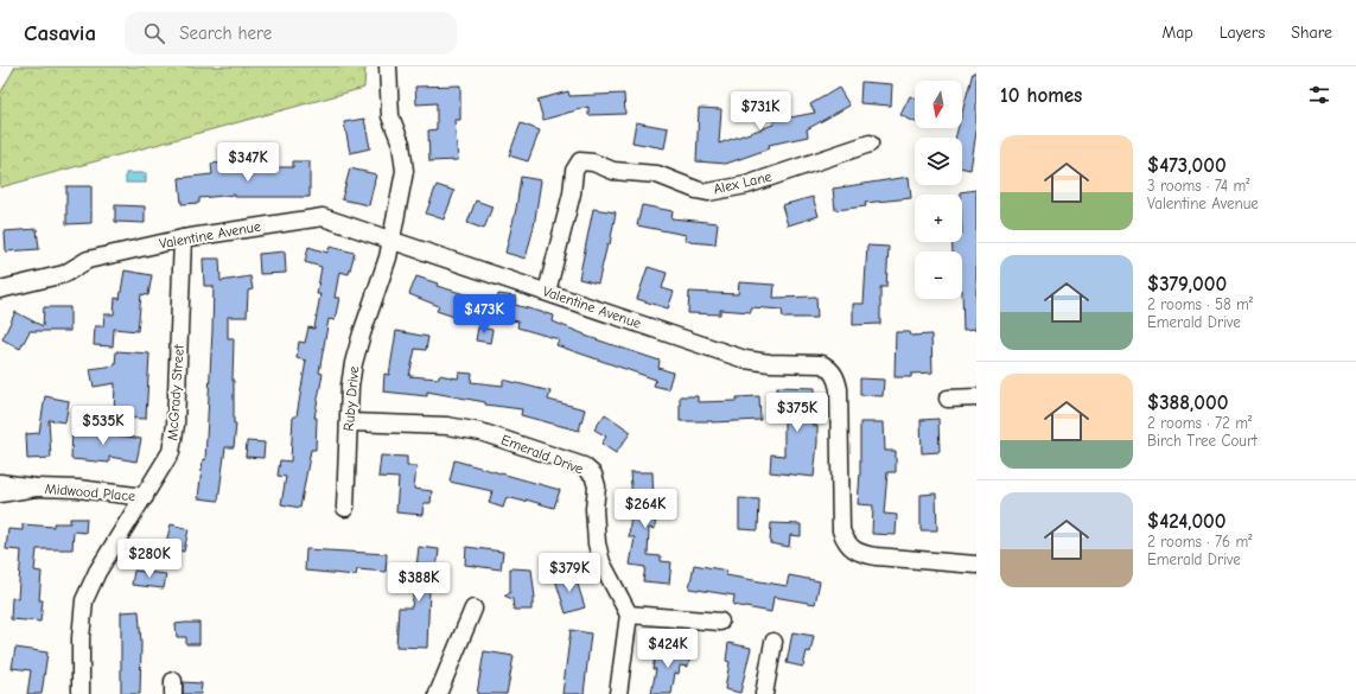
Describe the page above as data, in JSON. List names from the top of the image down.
{
  "streets": {
    "street": [
      "Alex Lane",
      "Valentine Avenue",
      "McGrady Street",
      "Ruby Drive",
      "Emerald Drive",
      "Midwood Place"
    ]
  },
  "crossings": [
    ["Alex Lane", "Valentine Avenue"],
    ["Valentine Avenue", "McGrady Street"],
    ["Valentine Avenue", "Ruby Drive"],
    ["McGrady Street", "Midwood Place"],
    ["Ruby Drive", "Emerald Drive"]
  ],
  "north": "bottom",
  "page": {
    "header": "Casavia",
    "search": "Search here",
    "nav": ["Map", "Layers", "Share"],
    "heading": "10 homes",
    "map_buttons": ["+", "−"],
    "price": [
      "$731K",
      "$347K",
      "$473K",
      "$375K",
      "$535K",
      "$264K",
      "$280K",
      "$379K",
      "$388K",
      "$424K"
    ],
    "list": [
      {
        "name": "$473,000",
        "note": "3 rooms · 74 m² · Valentine Avenue"
      },
      {
        "name": "$379,000",
        "note": "2 rooms · 58 m² · Emerald Drive"
      },
      {
        "name": "$388,000",
        "note": "2 rooms · 72 m² · Birch Tree Court"
      },
      {
        "name": "$424,000",
        "note": "2 rooms · 76 m² · Emerald Drive"
      }
    ]
  }
}
